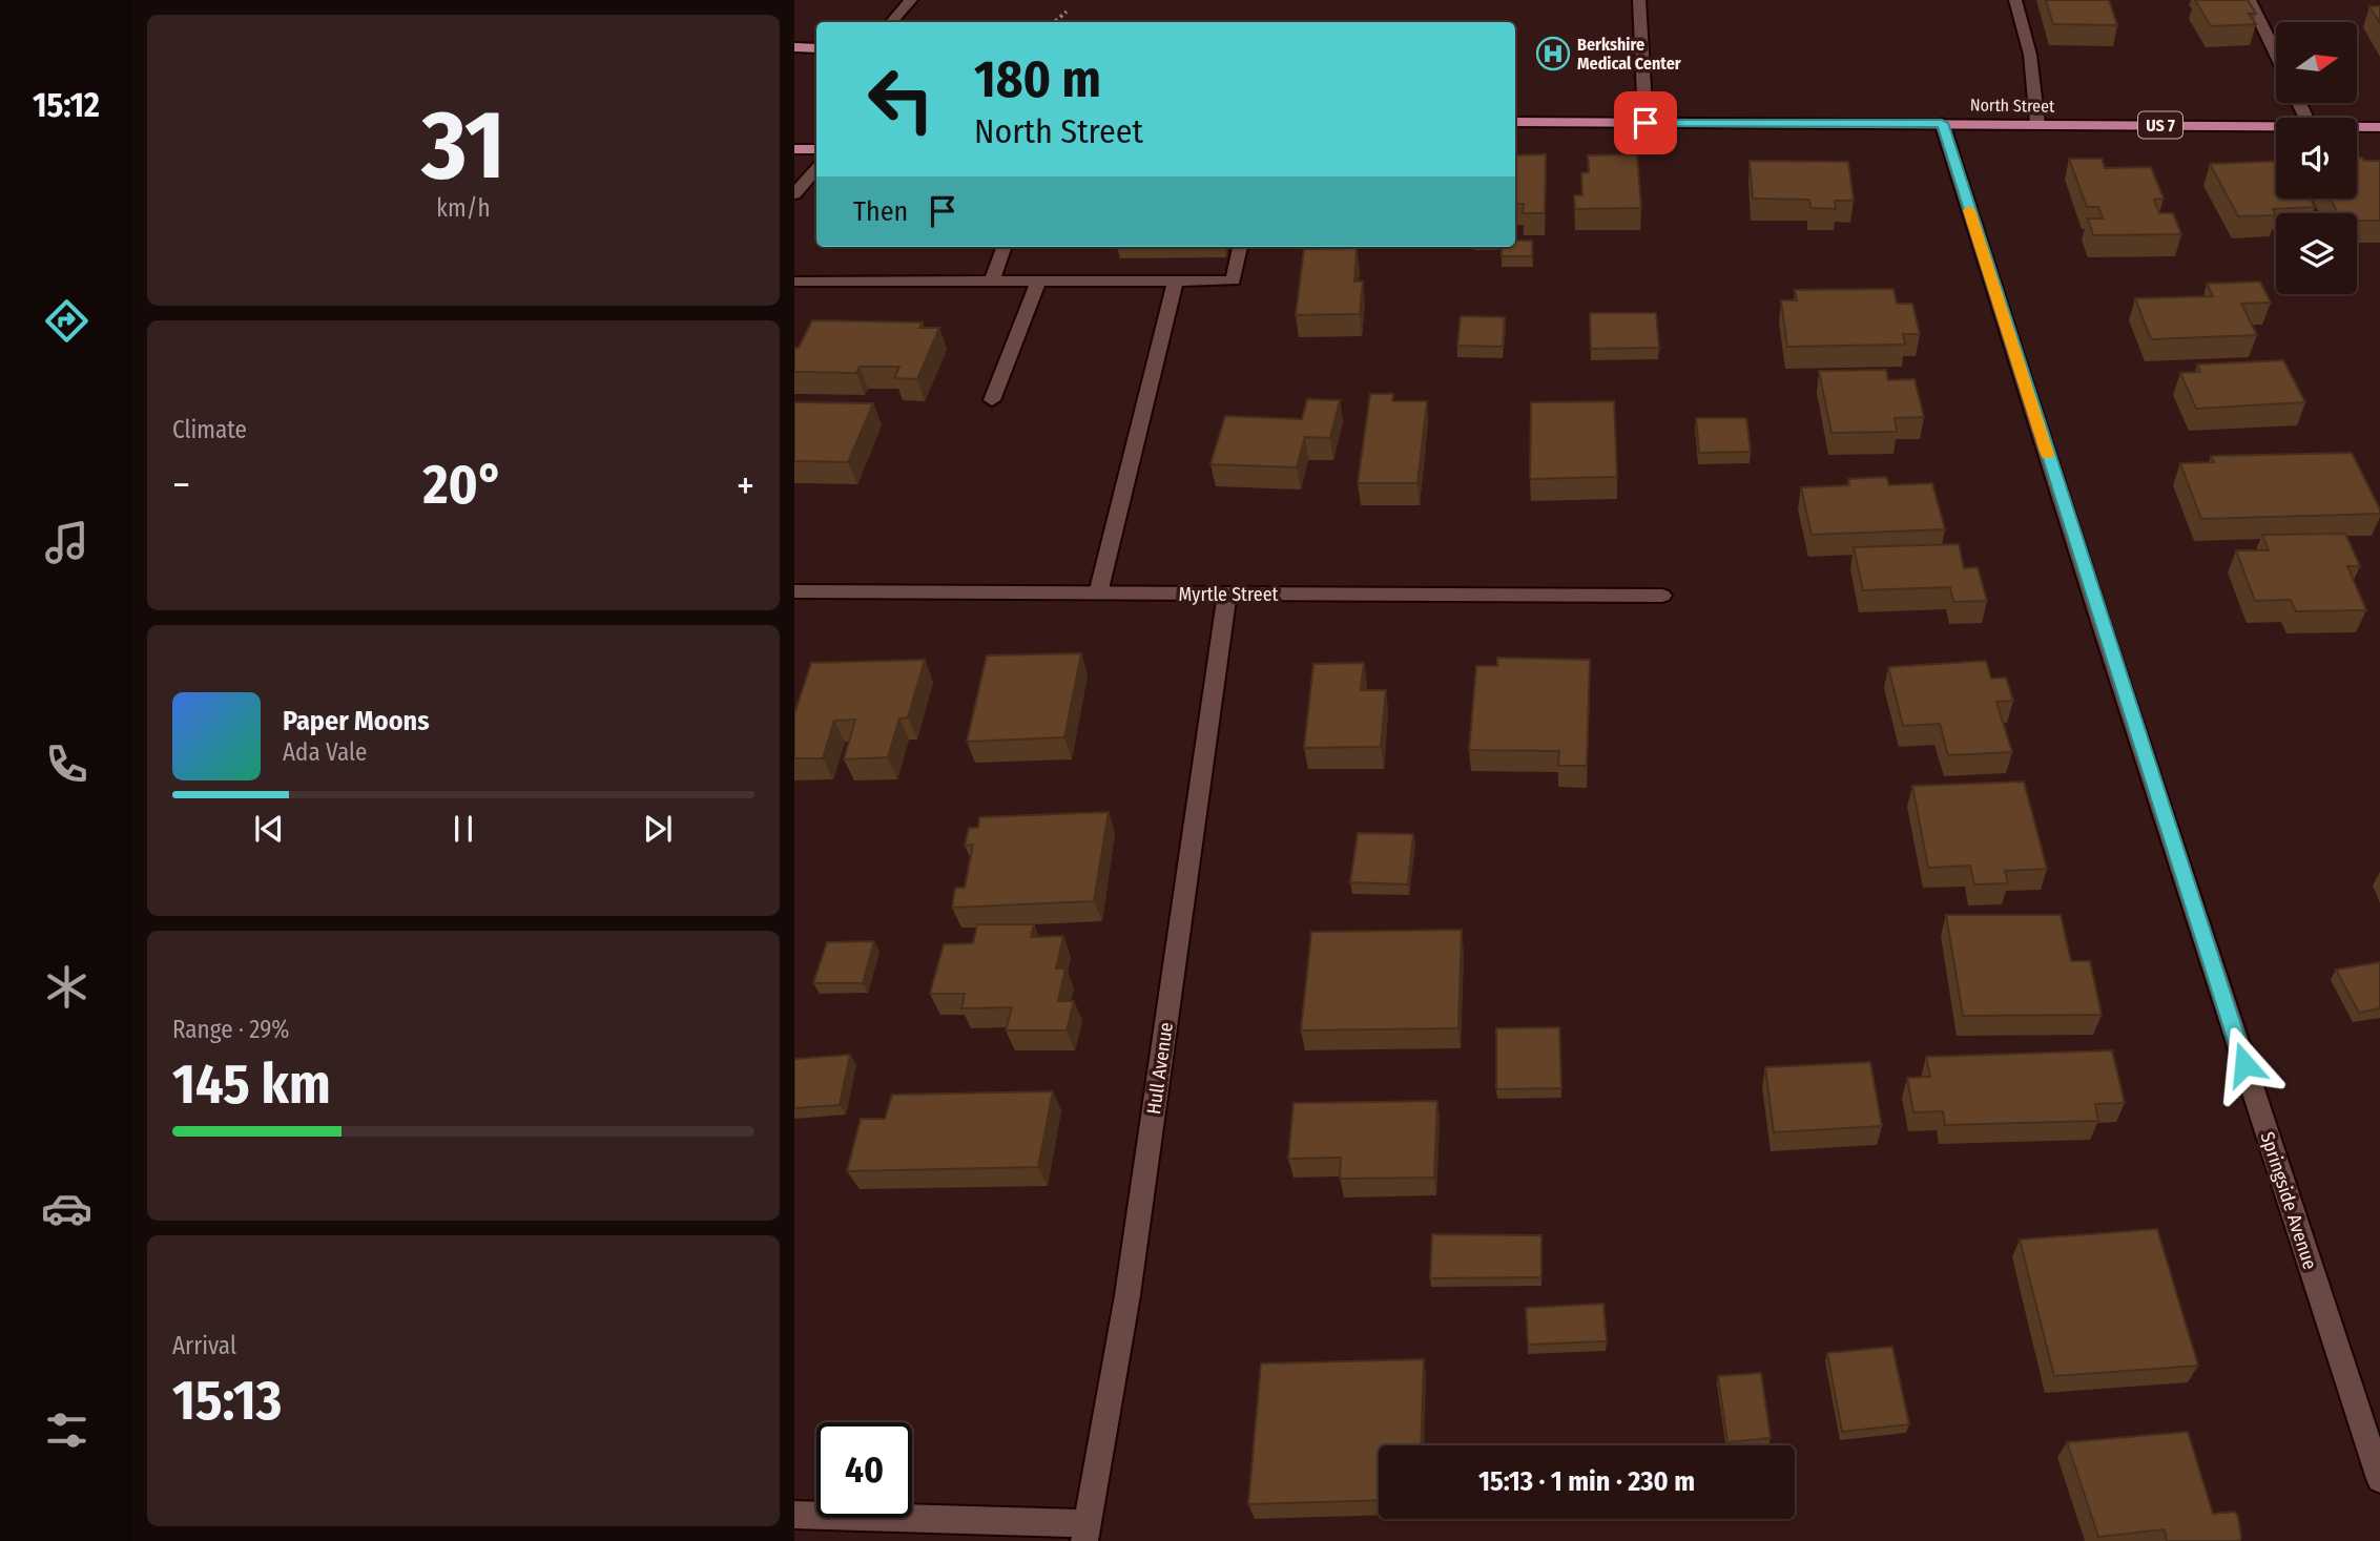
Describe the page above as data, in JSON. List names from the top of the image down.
{
  "streets": {
    "main road": ["North Street", "US 7"],
    "street": ["Myrtle Street", "Hull Avenue", "Springside Avenue"]
  },
  "crossings": [
    ["North Street", "Springside Avenue"],
    ["Myrtle Street", "Hull Avenue"]
  ],
  "places": {
    "hospital": ["Berkshire Medical Center"]
  },
  "north": "right",
  "page": {
    "tabs": "15:12",
    "tile": [
      ["31", "km/h"],
      "Climate",
      ["Range · 29%", "145 km"],
      ["Arrival", "15:13"]
    ],
    "turn": ["180 m", "North Street"],
    "then": "Then",
    "heat": ["−", "20°", "+"],
    "song": ["Paper Moons", "Ada Vale"],
    "limit": "40",
    "trip": "15:13 · 1 min · 230 m"
  }
}
